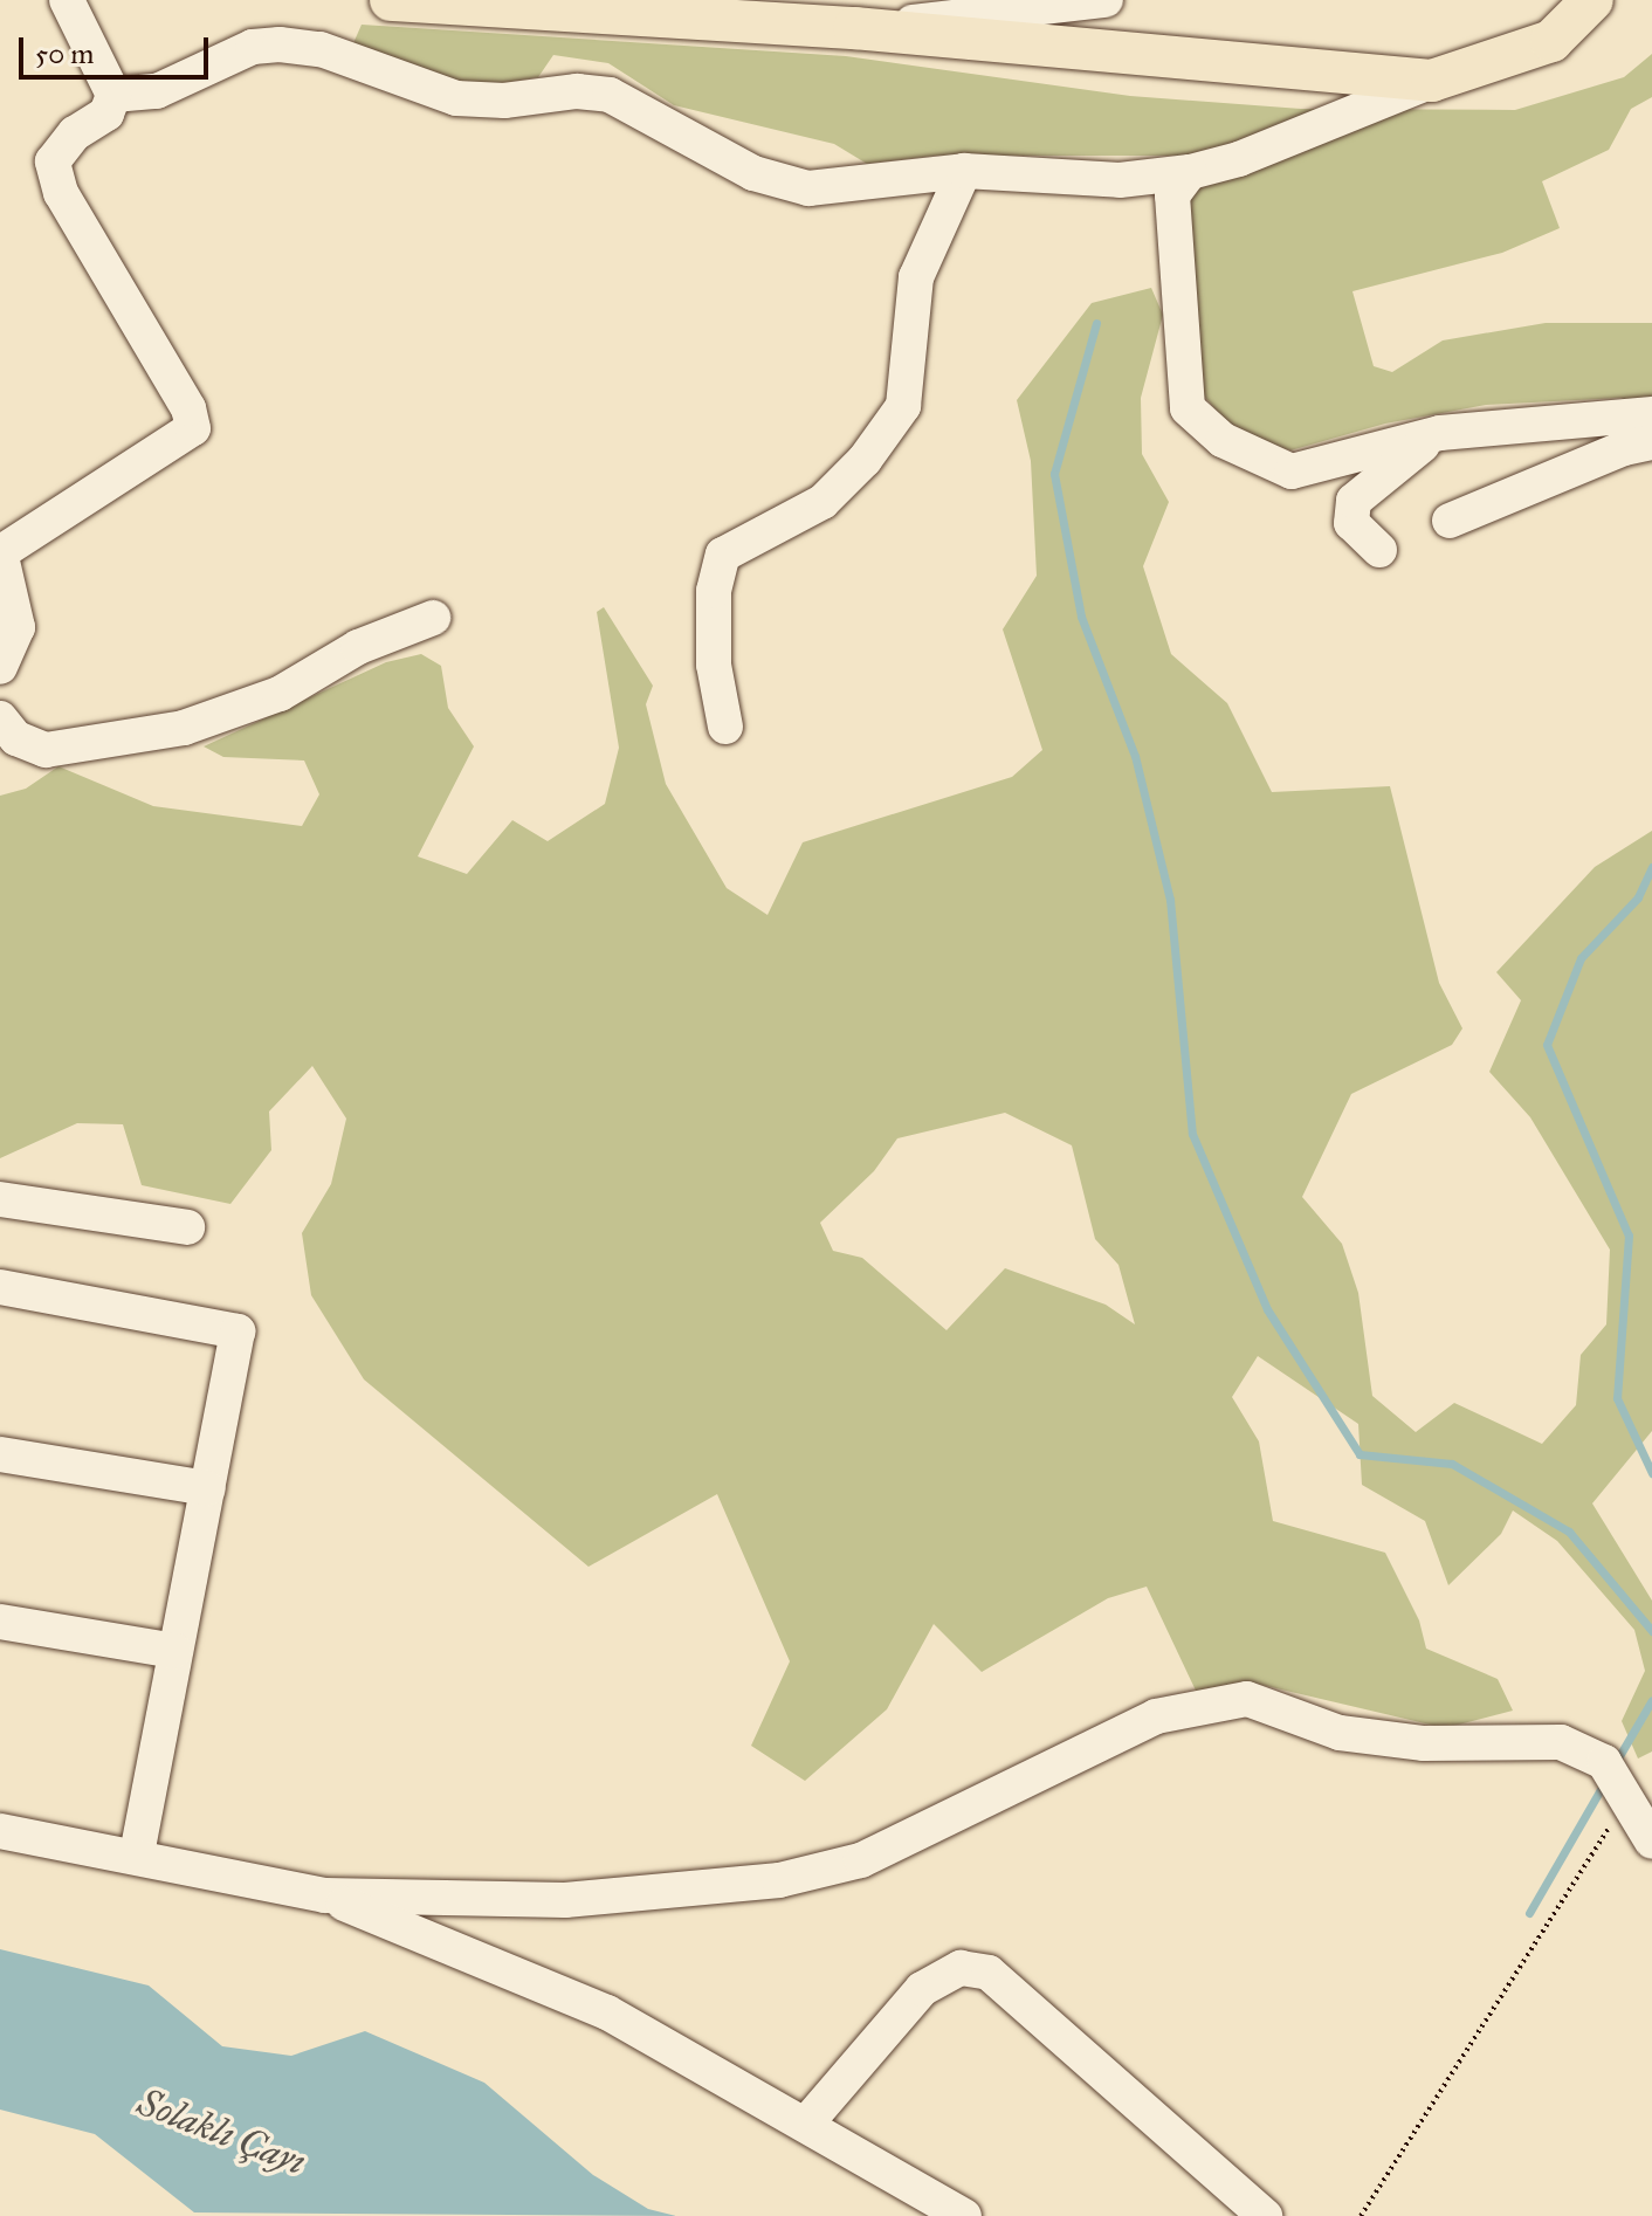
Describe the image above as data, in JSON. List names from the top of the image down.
{
  "water": ["Solaklı Çayı"],
  "scale_bar": "50 m"
}
